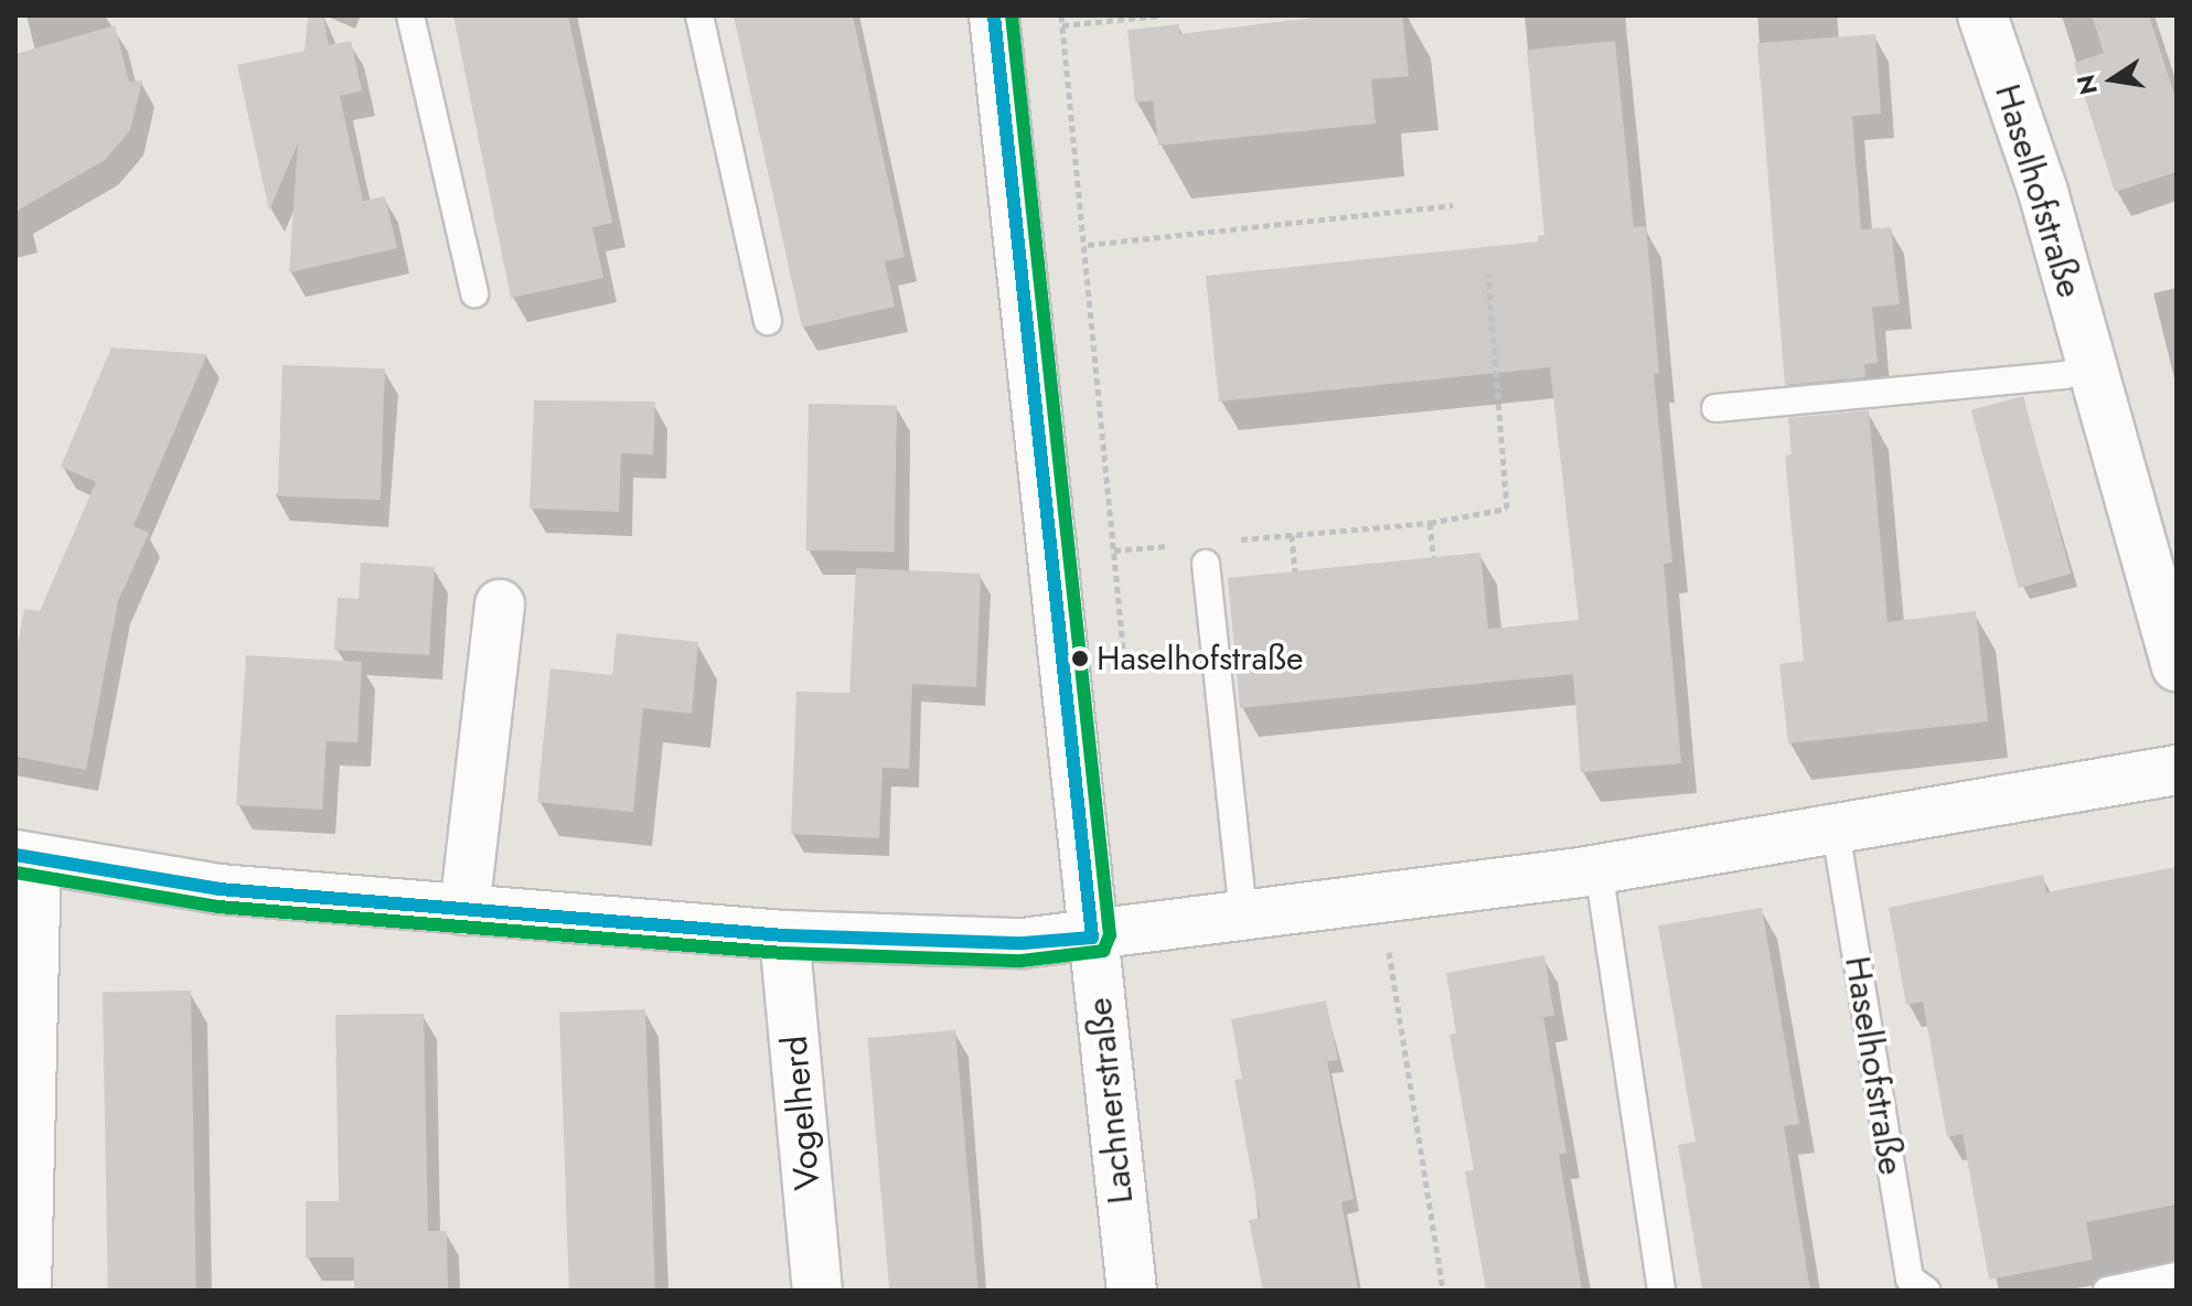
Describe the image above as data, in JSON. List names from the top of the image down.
{
  "streets": {
    "street": ["Haselhofstraße", "Lachnerstraße", "Vogelherd"]
  },
  "places": ["Haselhofstraße"],
  "north": "left"
}
